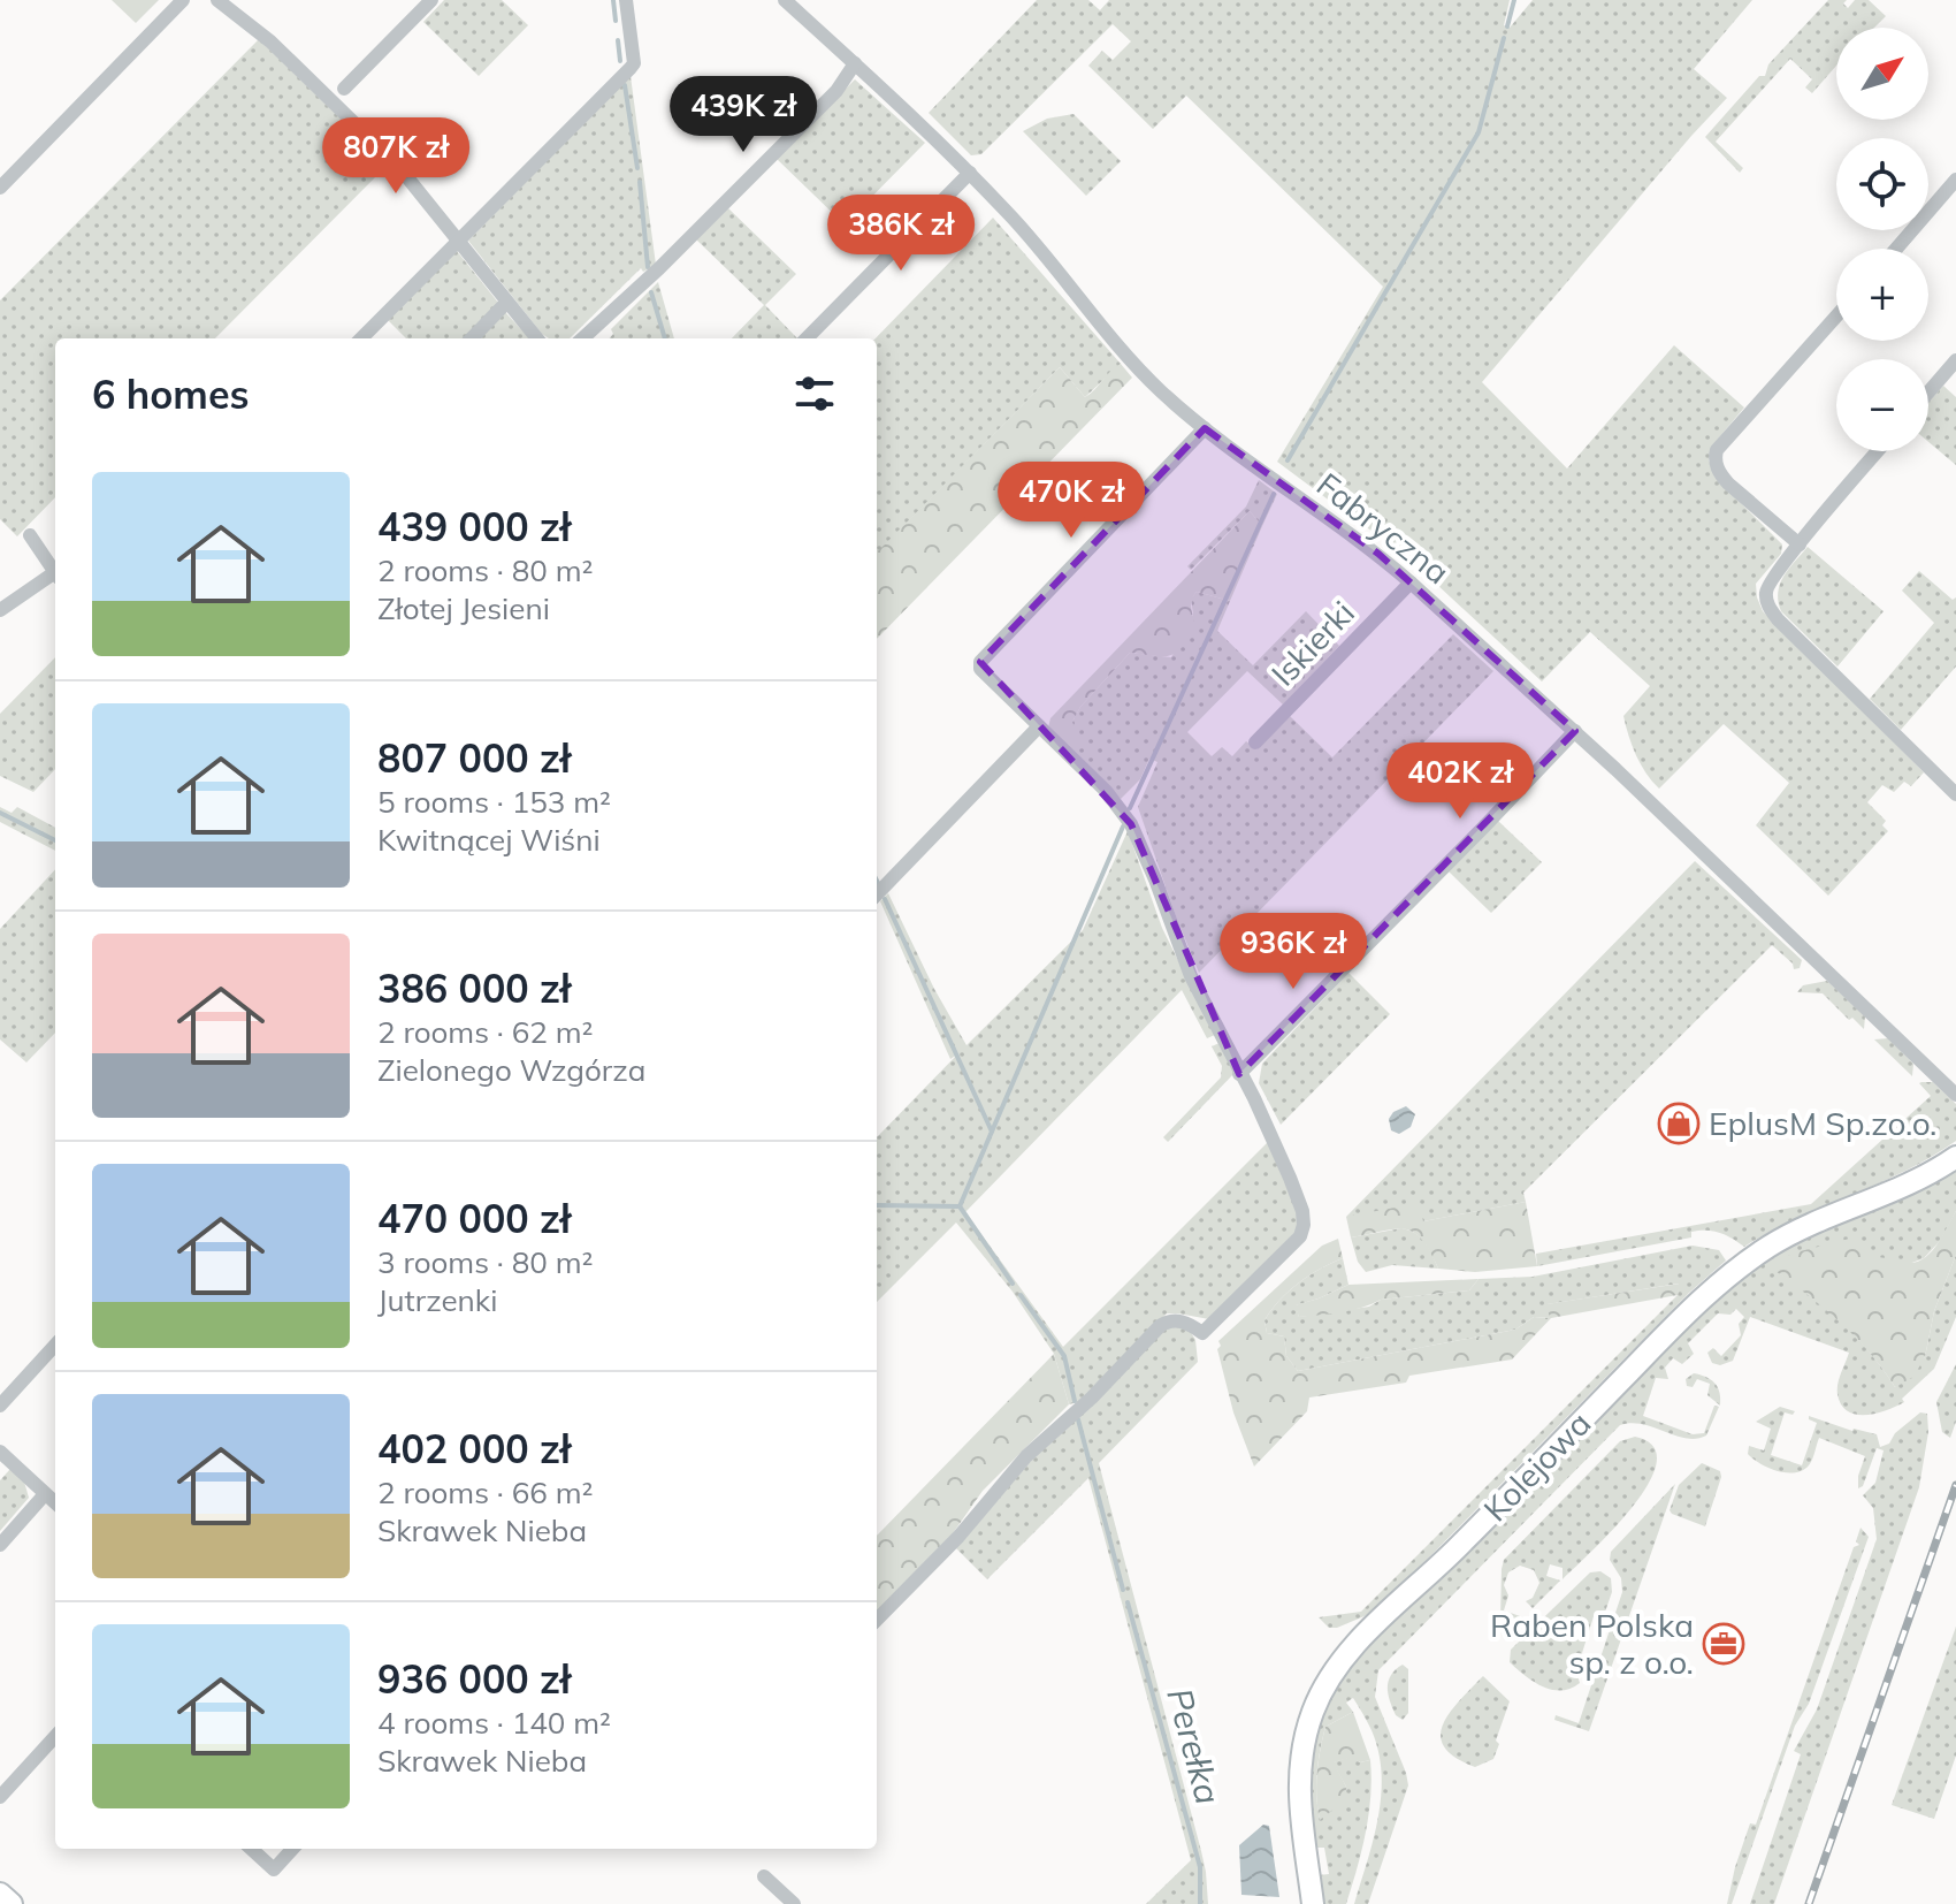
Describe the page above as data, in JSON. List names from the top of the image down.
{
  "streets": {
    "street": ["Fabryczna", "Iskierki", "Kolejowa"]
  },
  "crossings": [
    ["Fabryczna", "Iskierki"]
  ],
  "water": ["Perełka"],
  "places": {
    "shop": ["EplusM Sp.zo.o."],
    "office": ["Raben Polska sp. z o.o."]
  },
  "north": "top right",
  "page": {
    "map_buttons": ["+", "−"],
    "price": [
      "439K zł",
      "807K zł",
      "386K zł",
      "470K zł",
      "402K zł",
      "936K zł"
    ],
    "heading": "6 homes",
    "list": [
      {
        "name": "439 000 zł",
        "note": "2 rooms · 80 m² · Złotej Jesieni"
      },
      {
        "name": "807 000 zł",
        "note": "5 rooms · 153 m² · Kwitnącej Wiśni"
      },
      {
        "name": "386 000 zł",
        "note": "2 rooms · 62 m² · Zielonego Wzgórza"
      },
      {
        "name": "470 000 zł",
        "note": "3 rooms · 80 m² · Jutrzenki"
      },
      {
        "name": "402 000 zł",
        "note": "2 rooms · 66 m² · Skrawek Nieba"
      },
      {
        "name": "936 000 zł",
        "note": "4 rooms · 140 m² · Skrawek Nieba"
      }
    ]
  }
}
